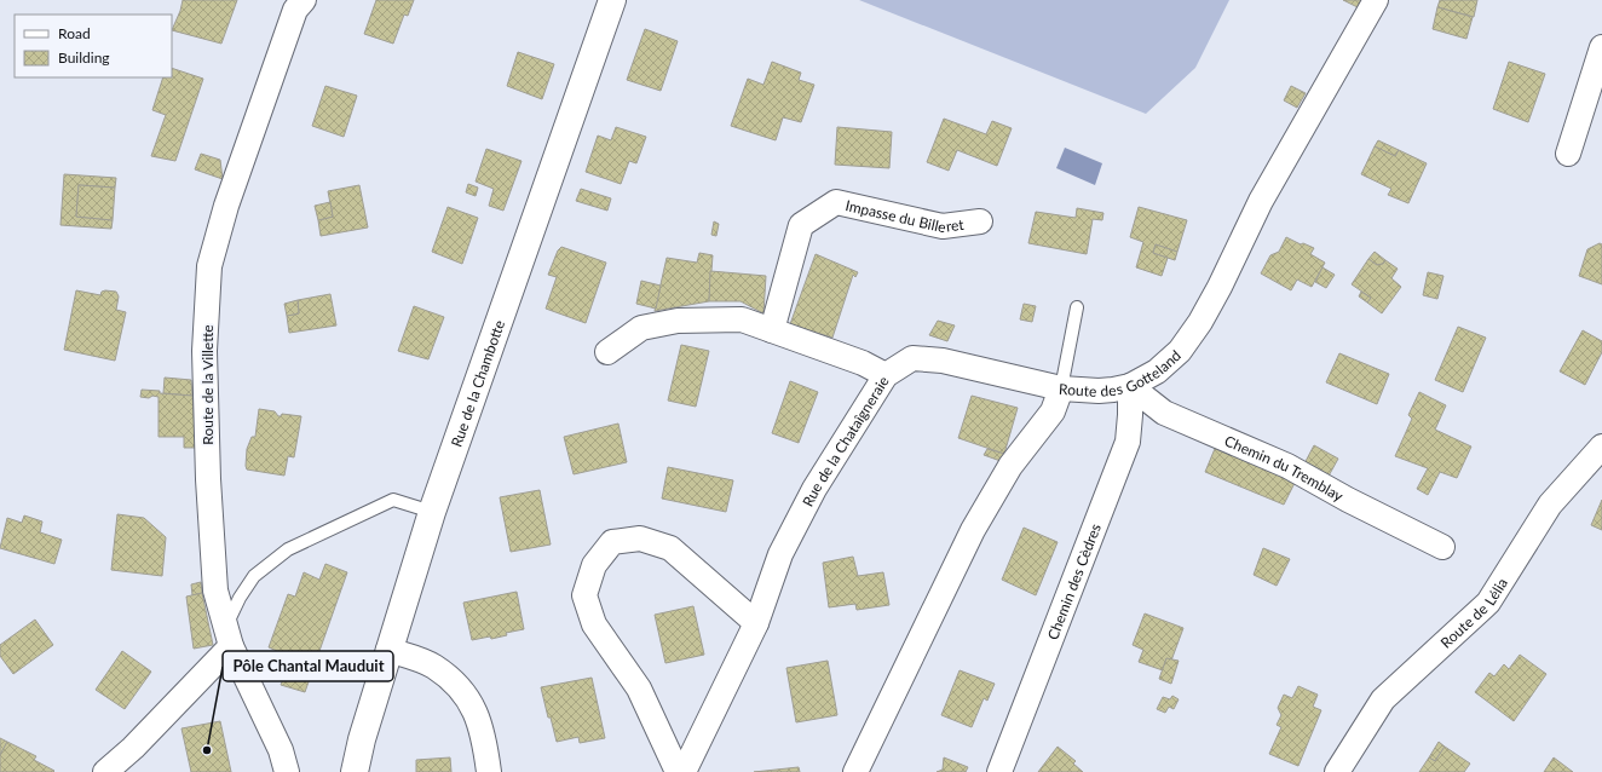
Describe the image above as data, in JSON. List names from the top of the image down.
{
  "streets": {
    "main road": ["Rue de la Chambotte"],
    "street": [
      "Impasse du Billeret",
      "Route des Gotteland",
      "Route de la Villette",
      "Rue de la Chataîgneraie",
      "Chemin du Tremblay",
      "Chemin des Cèdres",
      "Route de Lélia"
    ]
  },
  "crossings": [
    ["Route des Gotteland", "Rue de la Chataîgneraie"],
    ["Route des Gotteland", "Chemin du Tremblay"],
    ["Route des Gotteland", "Chemin des Cèdres"],
    ["Chemin du Tremblay", "Chemin des Cèdres"]
  ],
  "places": ["Pôle Chantal Mauduit"],
  "legend": ["Road", "Building"]
}
